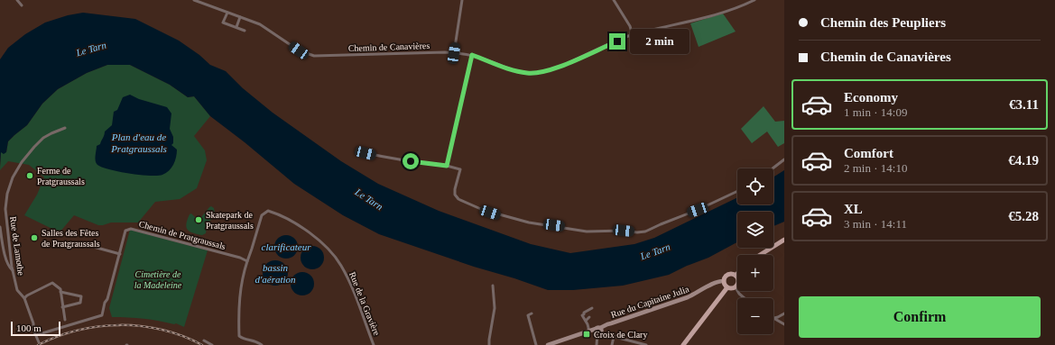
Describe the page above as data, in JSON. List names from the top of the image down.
{
  "streets": {
    "street": [
      "Chemin de Canavières",
      "Chemin de Pratgraussals",
      "Rue de Lamothe",
      "Rue du Capitaine Julia",
      "Rue de la Gravière"
    ]
  },
  "crossings": [
    ["Chemin de Pratgraussals", "Rue de Lamothe"],
    ["Chemin de Pratgraussals", "Rue de la Gravière"]
  ],
  "water": [
    "Le Tarn",
    "Plan d'eau de Pratgraussals",
    "clarificateur",
    "bassin d'aération"
  ],
  "parks": ["Cimetière de la Madeleine"],
  "places": {
    "other": ["Ferme de Pratgraussals", "Skatepark de Pratgraussals", "Salles des Fêtes de Pratgraussals"],
    "transit": ["Croix de Clary"]
  },
  "scale_bar": "100 m",
  "page": {
    "banner": ["Chemin des Peupliers", "Chemin de Canavières"],
    "bubble": "2 min",
    "list": [
      {
        "name": "Economy",
        "note": "1 min · 14:09",
        "value": "€3.11"
      },
      {
        "name": "Comfort",
        "note": "2 min · 14:10",
        "value": "€4.19"
      },
      {
        "name": "XL",
        "note": "3 min · 14:11",
        "value": "€5.28"
      }
    ],
    "map_buttons": ["+", "−"],
    "buttons": "Confirm",
    "scale": "100 m"
  }
}
